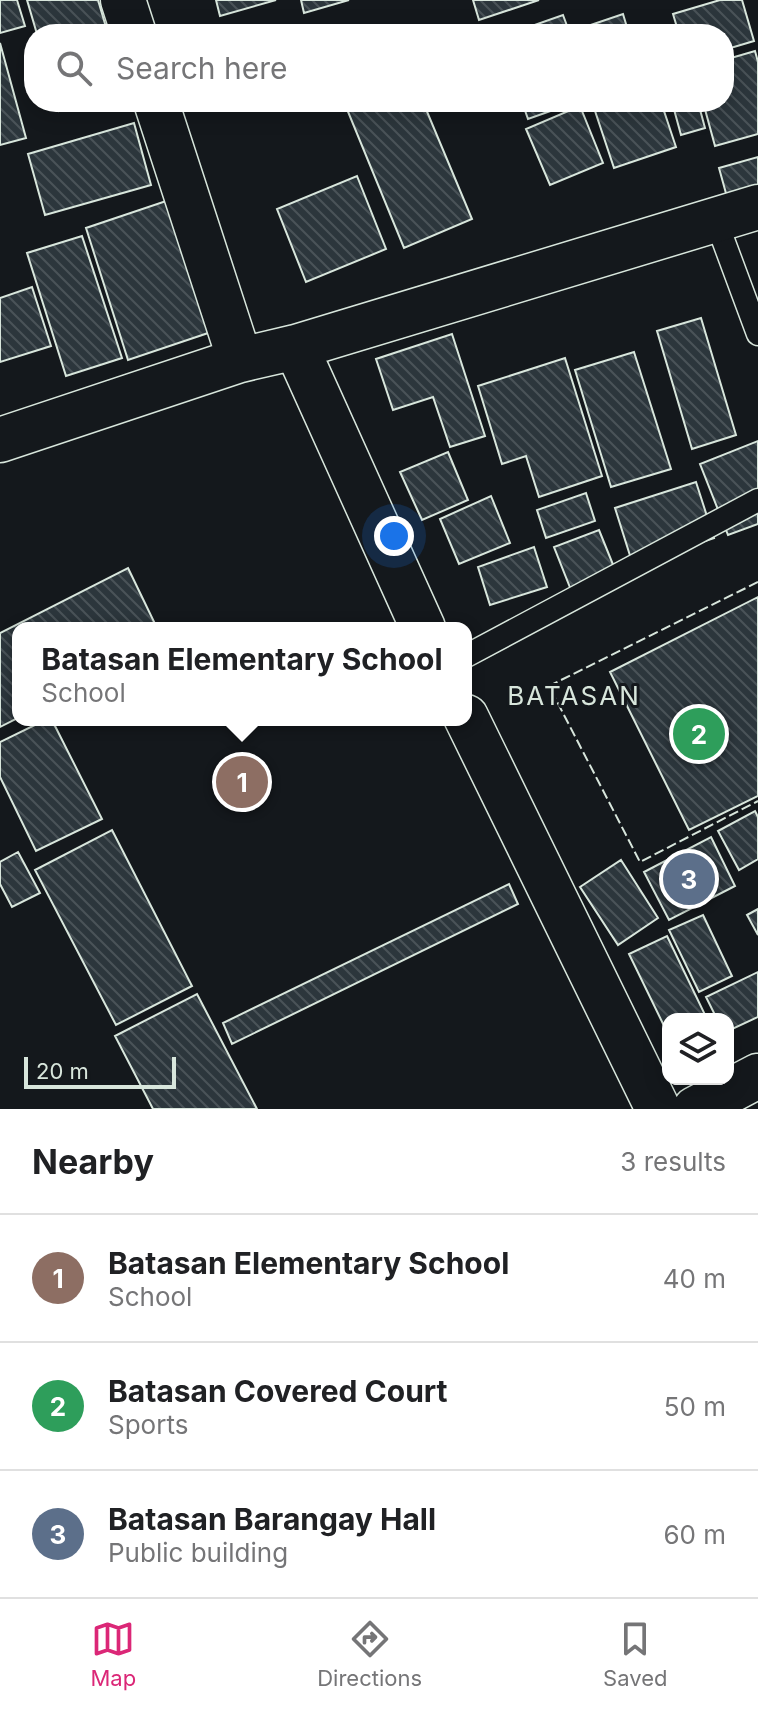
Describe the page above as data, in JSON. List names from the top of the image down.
{
  "districts": ["BATASAN"],
  "scale_bar": "20 m",
  "page": {
    "search": "Search here",
    "popup": ["Batasan Elementary School", "School"],
    "pins": ["2", "1", "3"],
    "scale": "20 m",
    "heading": ["Nearby", "3 results"],
    "list": [
      {
        "mark": "1",
        "name": "Batasan Elementary School",
        "note": "School",
        "value": "40 m"
      },
      {
        "mark": "2",
        "name": "Batasan Covered Court",
        "note": "Sports",
        "value": "50 m"
      },
      {
        "mark": "3",
        "name": "Batasan Barangay Hall",
        "note": "Public building",
        "value": "60 m"
      }
    ],
    "nav": ["Map", "Directions", "Saved"]
  }
}
